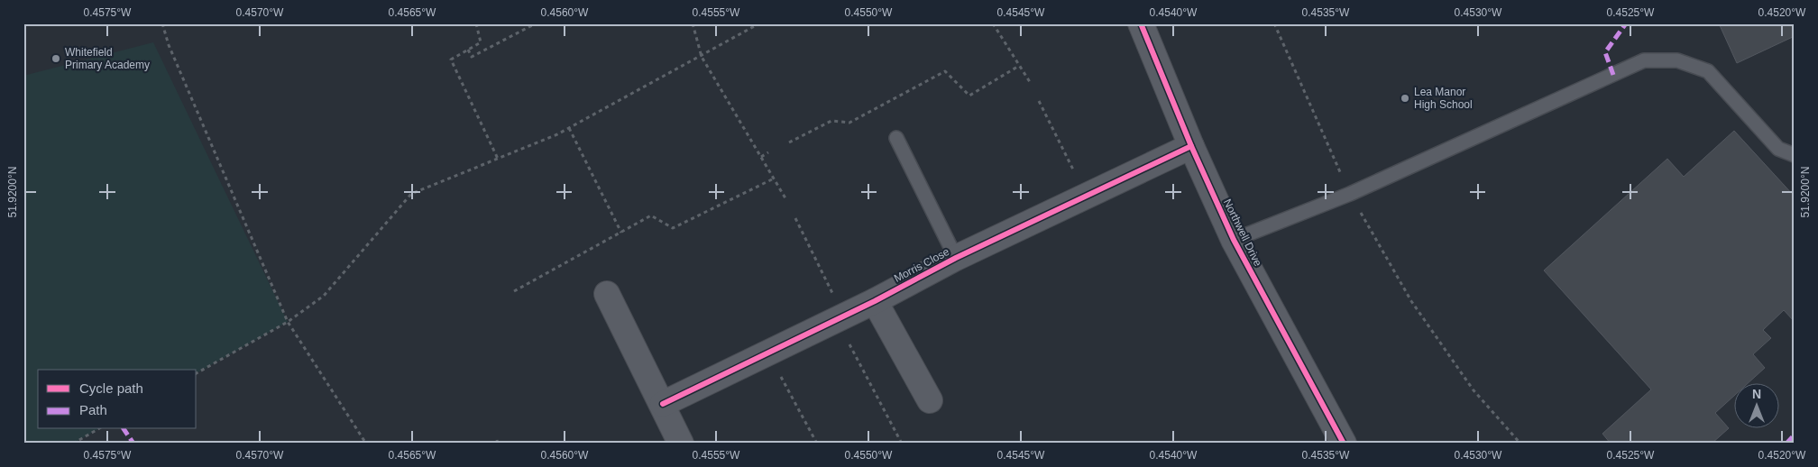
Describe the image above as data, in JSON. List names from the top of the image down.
{
  "streets": {
    "street": ["Northwell Drive", "Morris Close"]
  },
  "crossings": [
    ["Northwell Drive", "Morris Close"]
  ],
  "places": ["Whitefield Primary Academy", "Lea Manor High School"],
  "legend": ["Cycle path", "Path"],
  "north": "top",
  "coordinates": [
    "0.4575°W",
    "0.4570°W",
    "0.4565°W",
    "0.4560°W",
    "0.4555°W",
    "0.4550°W",
    "0.4545°W",
    "0.4540°W",
    "0.4535°W",
    "0.4530°W",
    "0.4525°W",
    "0.4520°W",
    "51.9200°N"
  ]
}
